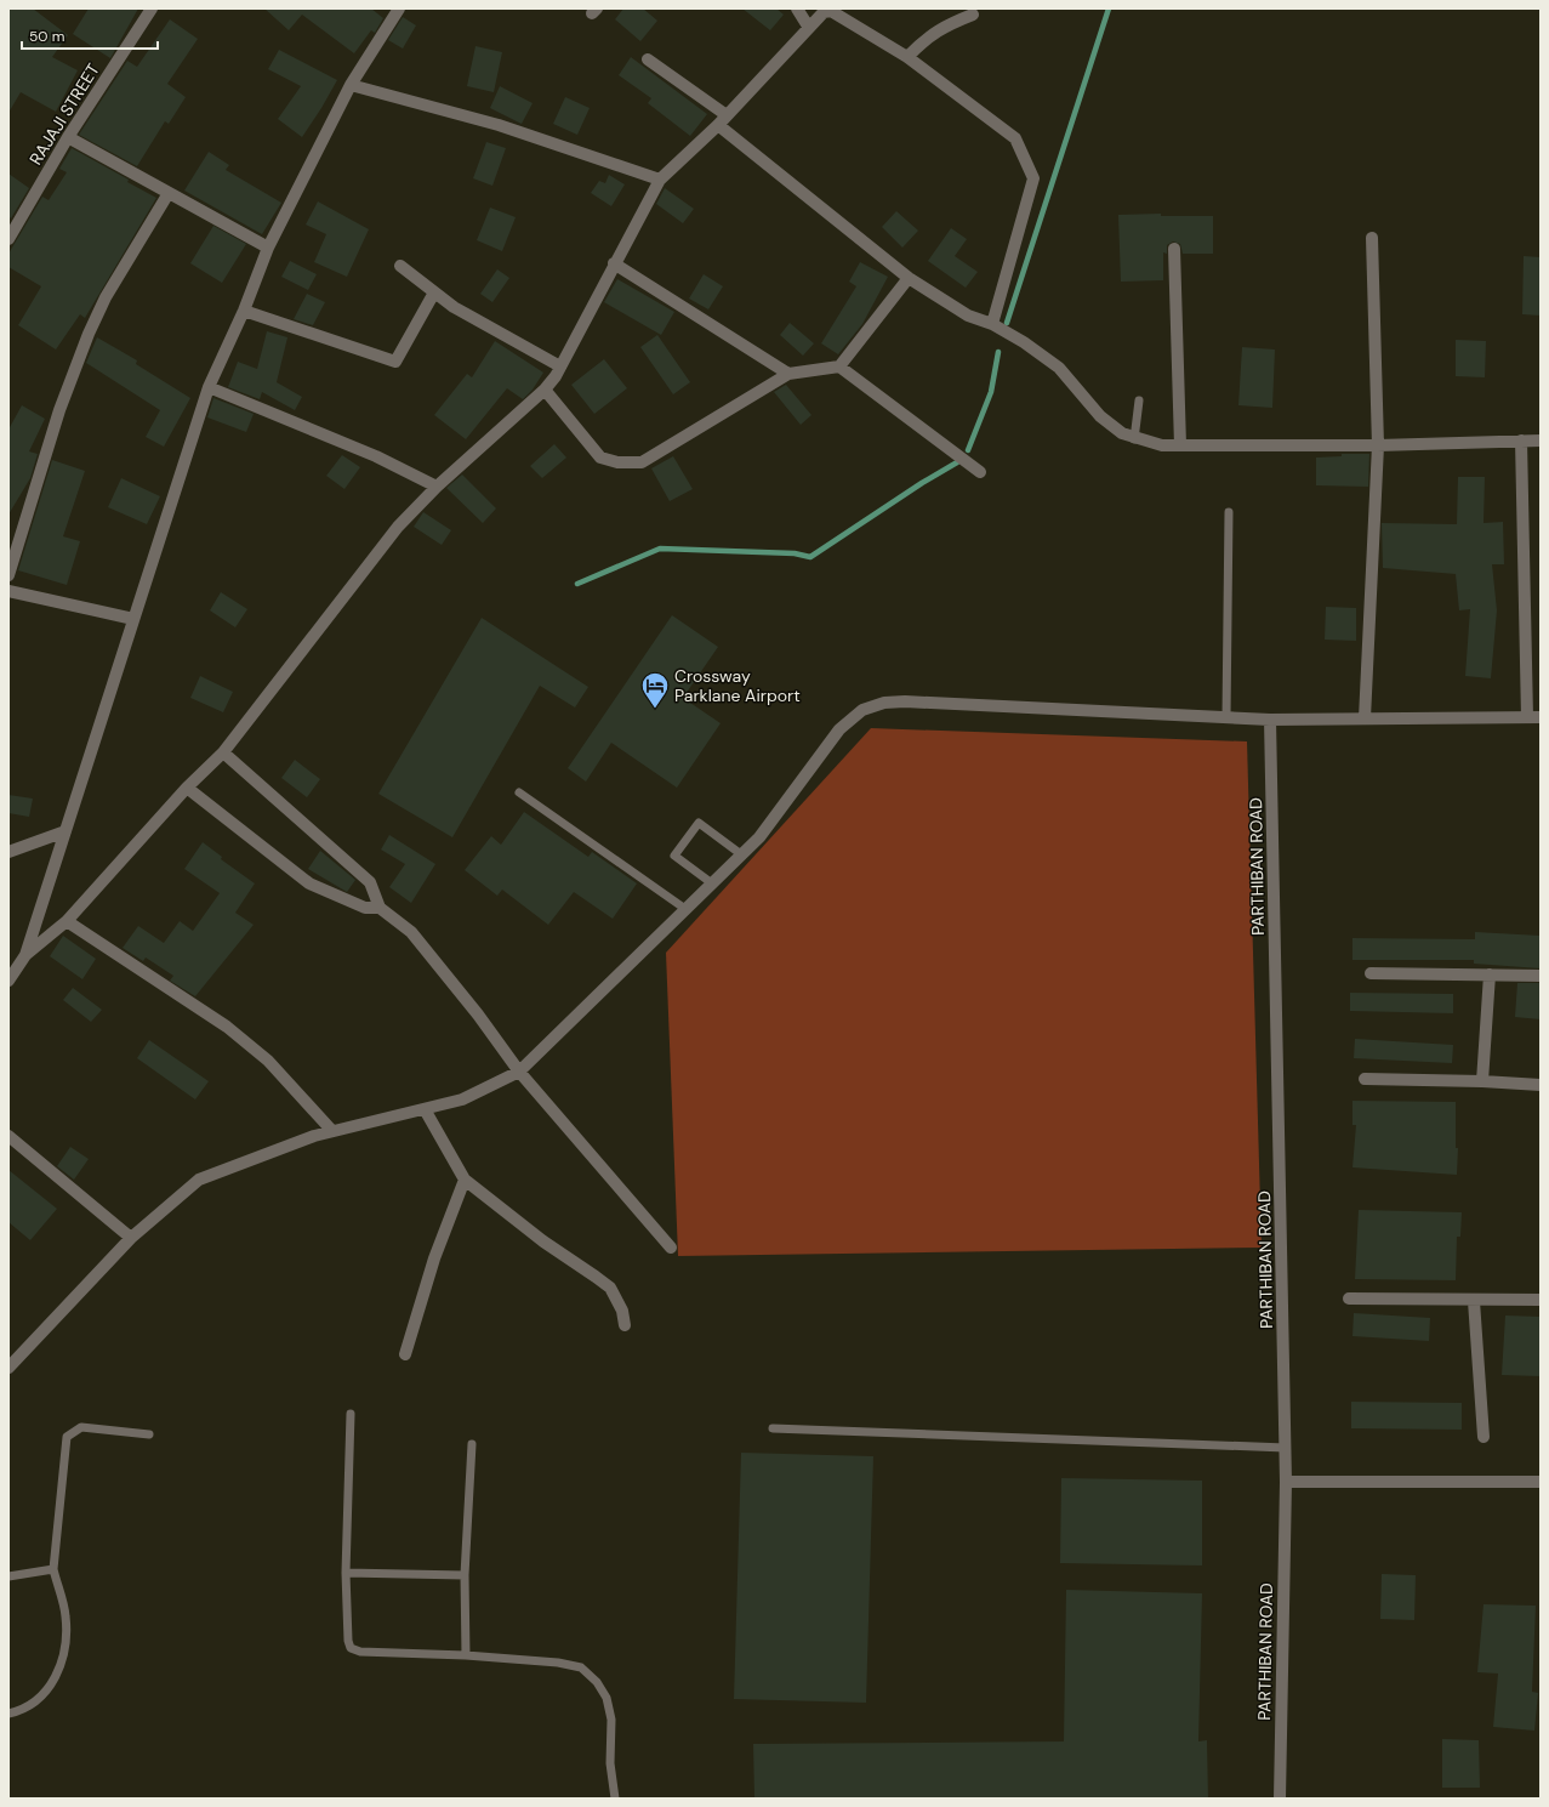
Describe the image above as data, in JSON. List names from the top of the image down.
{
  "streets": {
    "street": ["RAJAJI STREET", "PARTHIBAN ROAD"]
  },
  "places": {
    "hotel": ["Crossway Parklane Airport"]
  },
  "scale_bar": "50 m"
}
